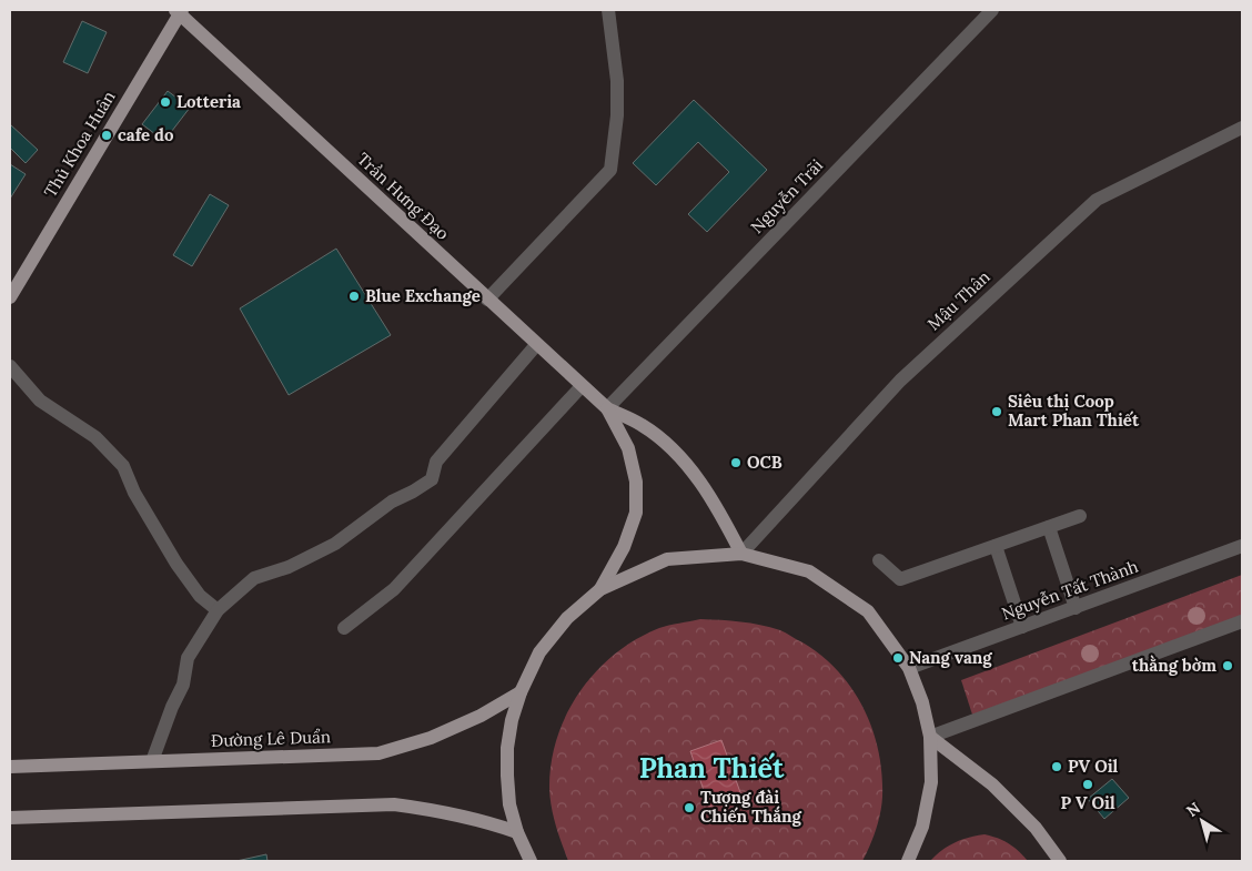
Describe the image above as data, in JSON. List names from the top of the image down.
{
  "streets": {
    "main road": ["Thủ Khoa Huân", "Trần Hưng Đạo", "Đường Lê Duẩn"],
    "street": ["Nguyễn Trãi", "Mậu Thân", "Nguyễn Tất Thành"]
  },
  "crossings": [
    ["Thủ Khoa Huân", "Trần Hưng Đạo"],
    ["Trần Hưng Đạo", "Nguyễn Trãi"],
    ["Trần Hưng Đạo", "Mậu Thân"]
  ],
  "districts": ["Phan Thiết"],
  "places": [
    "Lotteria",
    "cafe do",
    "Blue Exchange",
    "Siêu thị Coop Mart Phan Thiết",
    "OCB",
    "Nang vang",
    "thằng bờm",
    "PV Oil",
    "P V Oil",
    "Tượng đài Chiến Thắng"
  ],
  "north": "top left"
}
